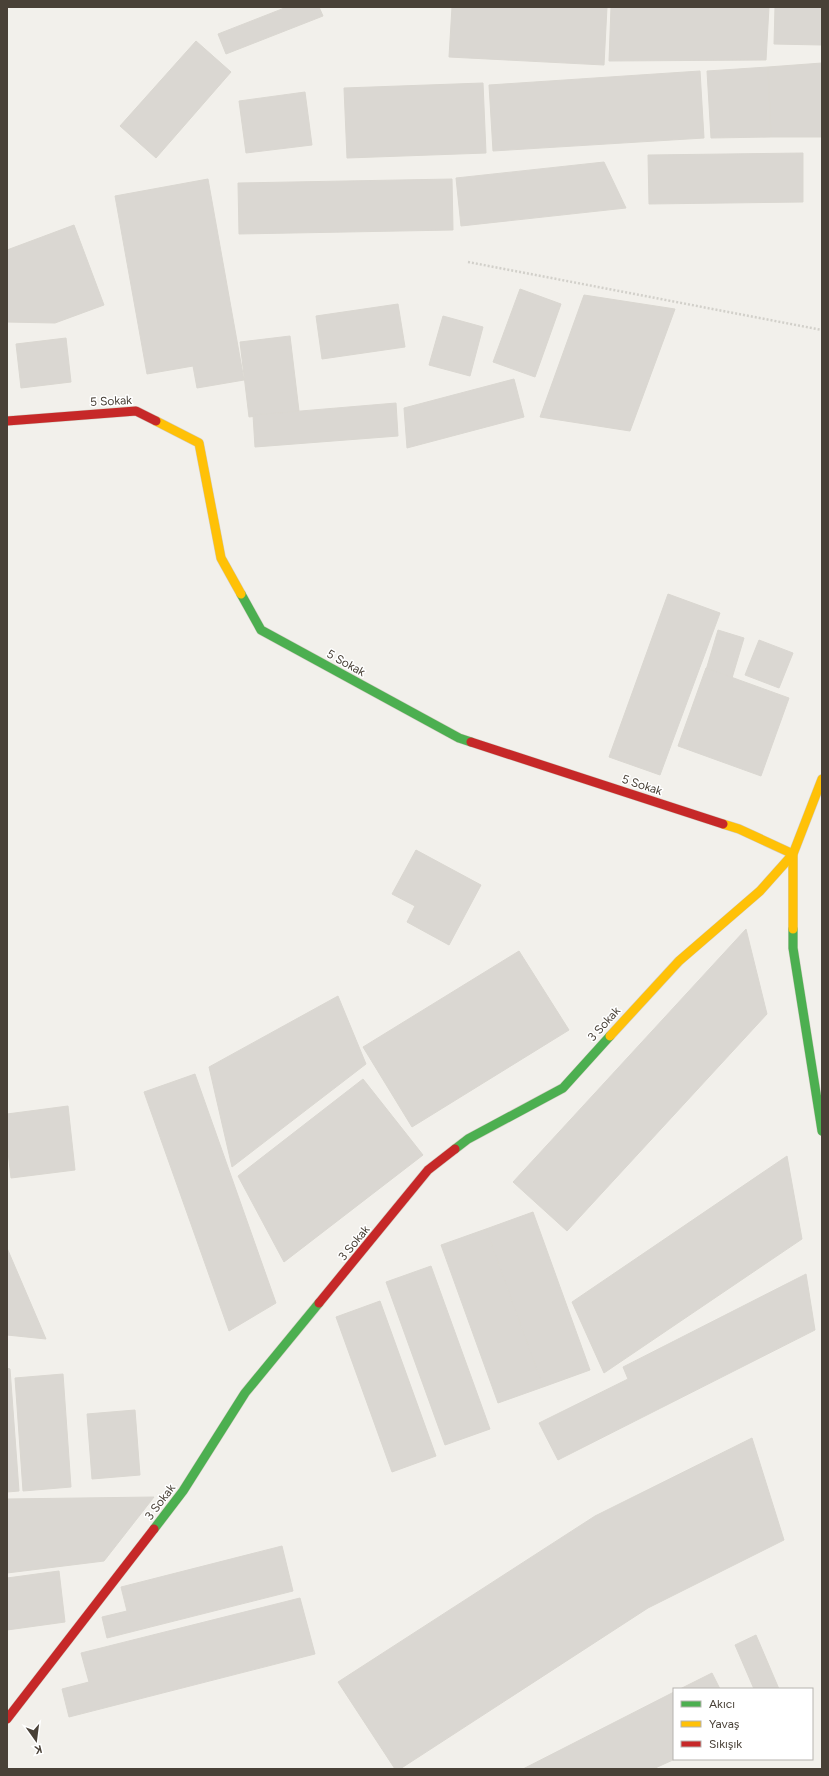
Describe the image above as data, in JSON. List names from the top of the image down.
{
  "streets": {
    "street": ["5 Sokak", "3 Sokak"]
  },
  "crossings": [
    ["5 Sokak", "3 Sokak"]
  ],
  "legend": ["Akıcı", "Yavaş", "Sıkışık"],
  "north": "bottom"
}
